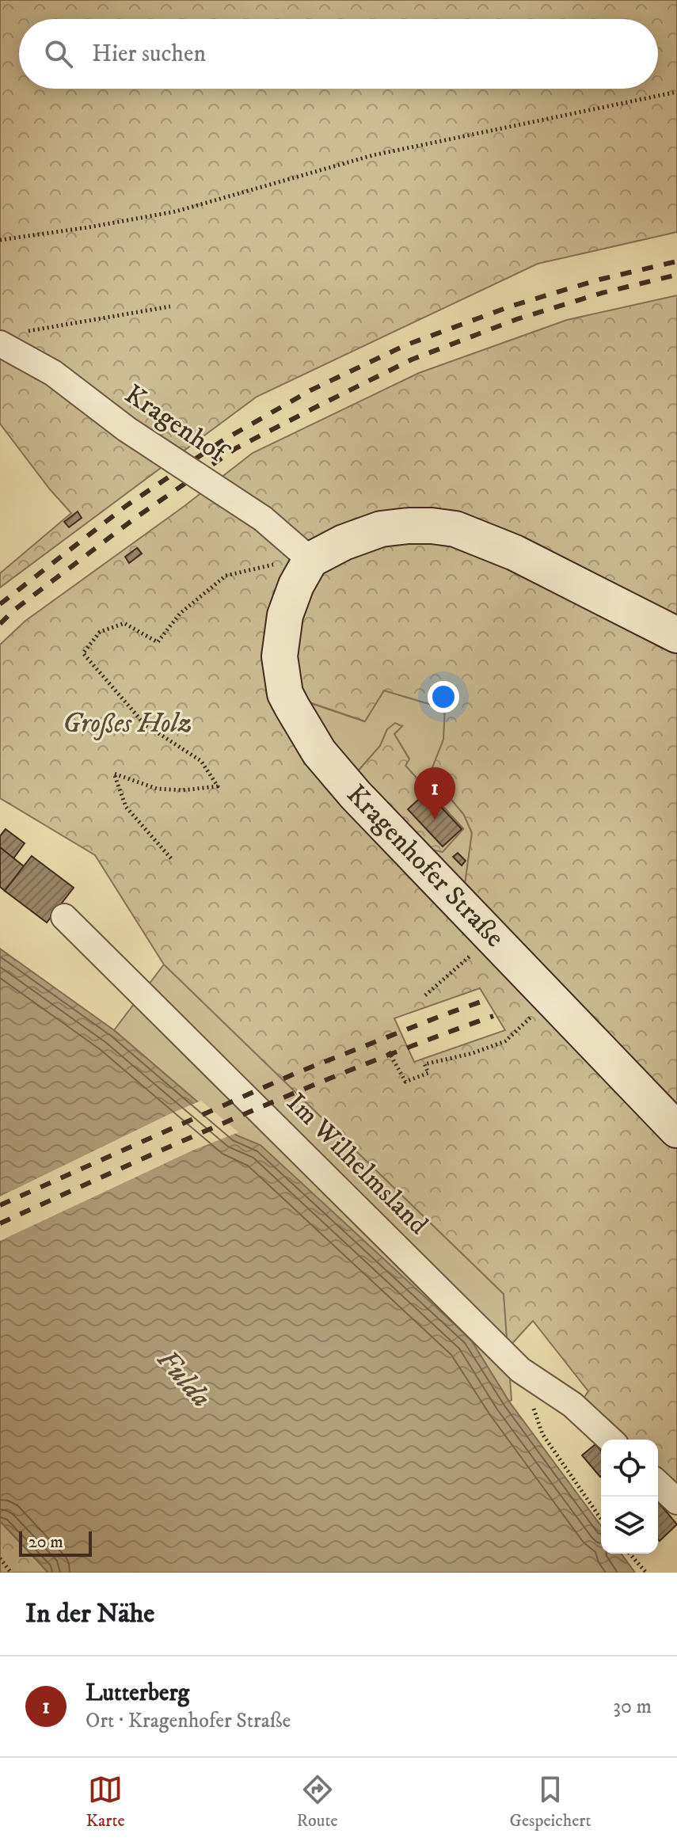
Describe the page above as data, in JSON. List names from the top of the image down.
{
  "streets": {
    "street": ["Kragenhof", "Kragenhofer Straße", "Im Wilhelmsland"]
  },
  "crossings": [
    ["Kragenhof", "Kragenhofer Straße"]
  ],
  "water": ["Fulda"],
  "parks": ["Großes Holz"],
  "scale_bar": "20 m",
  "page": {
    "search": "Hier suchen",
    "pins": "1",
    "scale": "20 m",
    "heading": "In der Nähe",
    "list": [
      {
        "mark": "1",
        "name": "Lutterberg",
        "note": "Ort · Kragenhofer Straße",
        "value": "30 m"
      }
    ],
    "nav": ["Karte", "Route", "Gespeichert"]
  }
}
